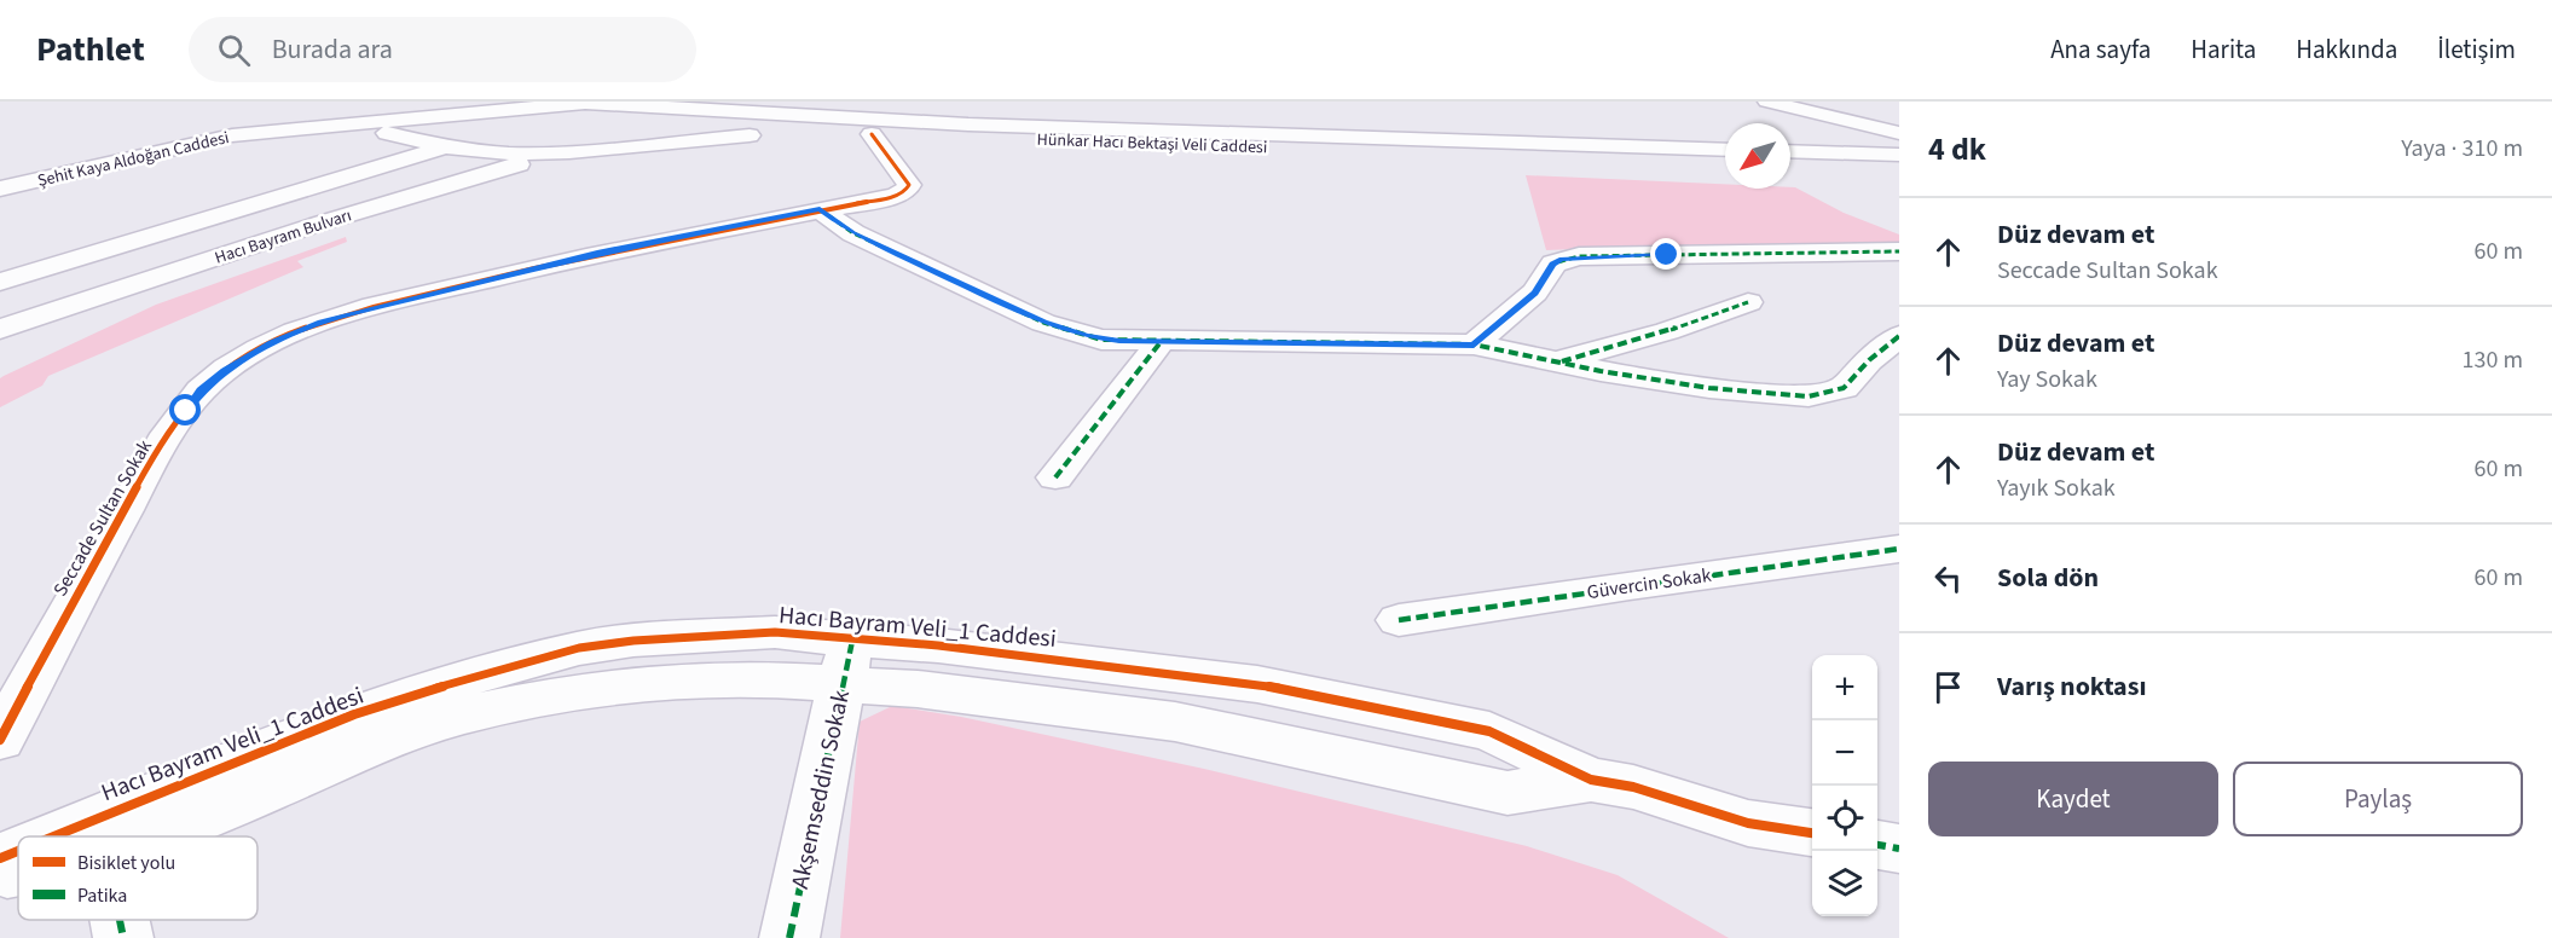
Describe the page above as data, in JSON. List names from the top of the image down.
{
  "streets": {
    "street": [
      "Hünkar Hacı Bektaşi Veli Caddesi",
      "Şehit Kaya Aldoğan Caddesi",
      "Hacı Bayram Bulvarı",
      "Seccade Sultan Sokak",
      "Güvercin Sokak",
      "Hacı Bayram Veli_1 Caddesi",
      "Akşemseddin Sokak"
    ]
  },
  "crossings": [
    ["Hünkar Hacı Bektaşi Veli Caddesi", "Hacı Bayram Bulvarı"],
    ["Hünkar Hacı Bektaşi Veli Caddesi", "Seccade Sultan Sokak"],
    ["Hacı Bayram Veli_1 Caddesi", "Akşemseddin Sokak"]
  ],
  "legend": ["Bisiklet yolu", "Patika"],
  "north": "bottom left",
  "page": {
    "header": "Pathlet",
    "search": "Burada ara",
    "nav": [
      "Ana sayfa",
      "Harita",
      "Hakkında",
      "İletişim"
    ],
    "heading": ["4 dk", "Yaya · 310 m"],
    "list": [
      ["Düz devam et", "Seccade Sultan Sokak", "60 m"],
      ["Düz devam et", "Yay Sokak", "130 m"],
      ["Düz devam et", "Yayık Sokak", "60 m"],
      ["Sola dön", "60 m"],
      "Varış noktası"
    ],
    "map_buttons": ["+", "−"],
    "buttons": ["Kaydet", "Paylaş"]
  }
}
